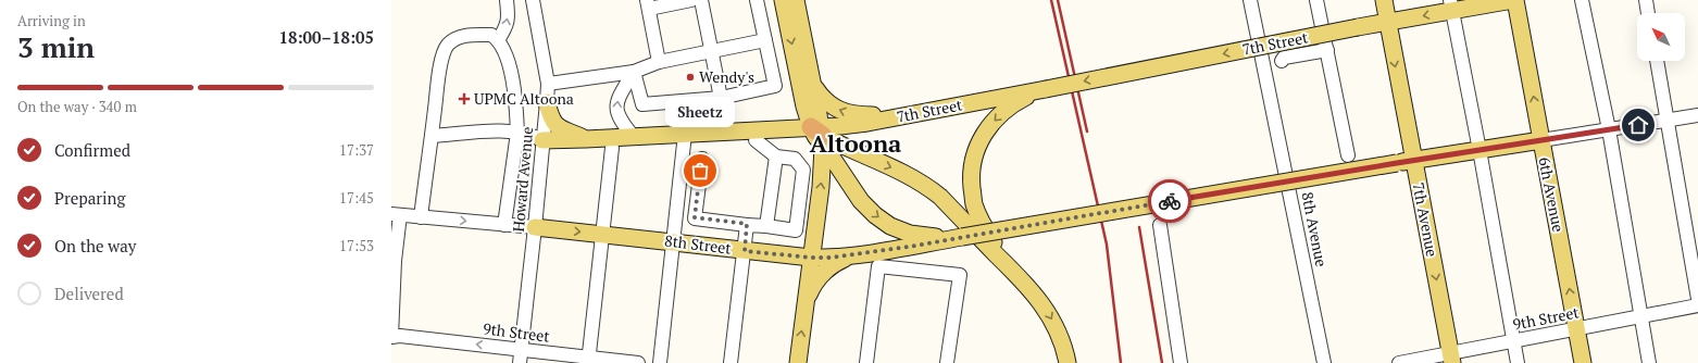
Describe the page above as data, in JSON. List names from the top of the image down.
{
  "streets": {
    "main road": [
      "7th Street",
      "6th Avenue",
      "7th Avenue",
      "8th Street"
    ],
    "street": ["Howard Avenue", "8th Avenue", "9th Street"]
  },
  "crossings": [
    ["7th Street", "Howard Avenue"],
    ["7th Street", "6th Avenue"],
    ["7th Street", "7th Avenue"],
    ["Howard Avenue", "8th Street"],
    ["Howard Avenue", "9th Street"],
    ["6th Avenue", "8th Street"],
    ["6th Avenue", "9th Street"],
    ["7th Avenue", "8th Street"],
    ["7th Avenue", "9th Street"]
  ],
  "one_way": ["6th Avenue", "7th Avenue"],
  "districts": ["Altoona"],
  "places": {
    "other": ["Wendy's", "Sheetz"],
    "health": ["UPMC Altoona"]
  },
  "north": "top left",
  "page": {
    "heading": ["3 min", "Arriving in", "18:00–18:05"],
    "bar": "On the way · 340 m",
    "bubble": "Sheetz",
    "list": [
      ["Confirmed", "17:37"],
      ["Preparing", "17:45"],
      ["On the way", "17:53"],
      "Delivered"
    ]
  }
}
